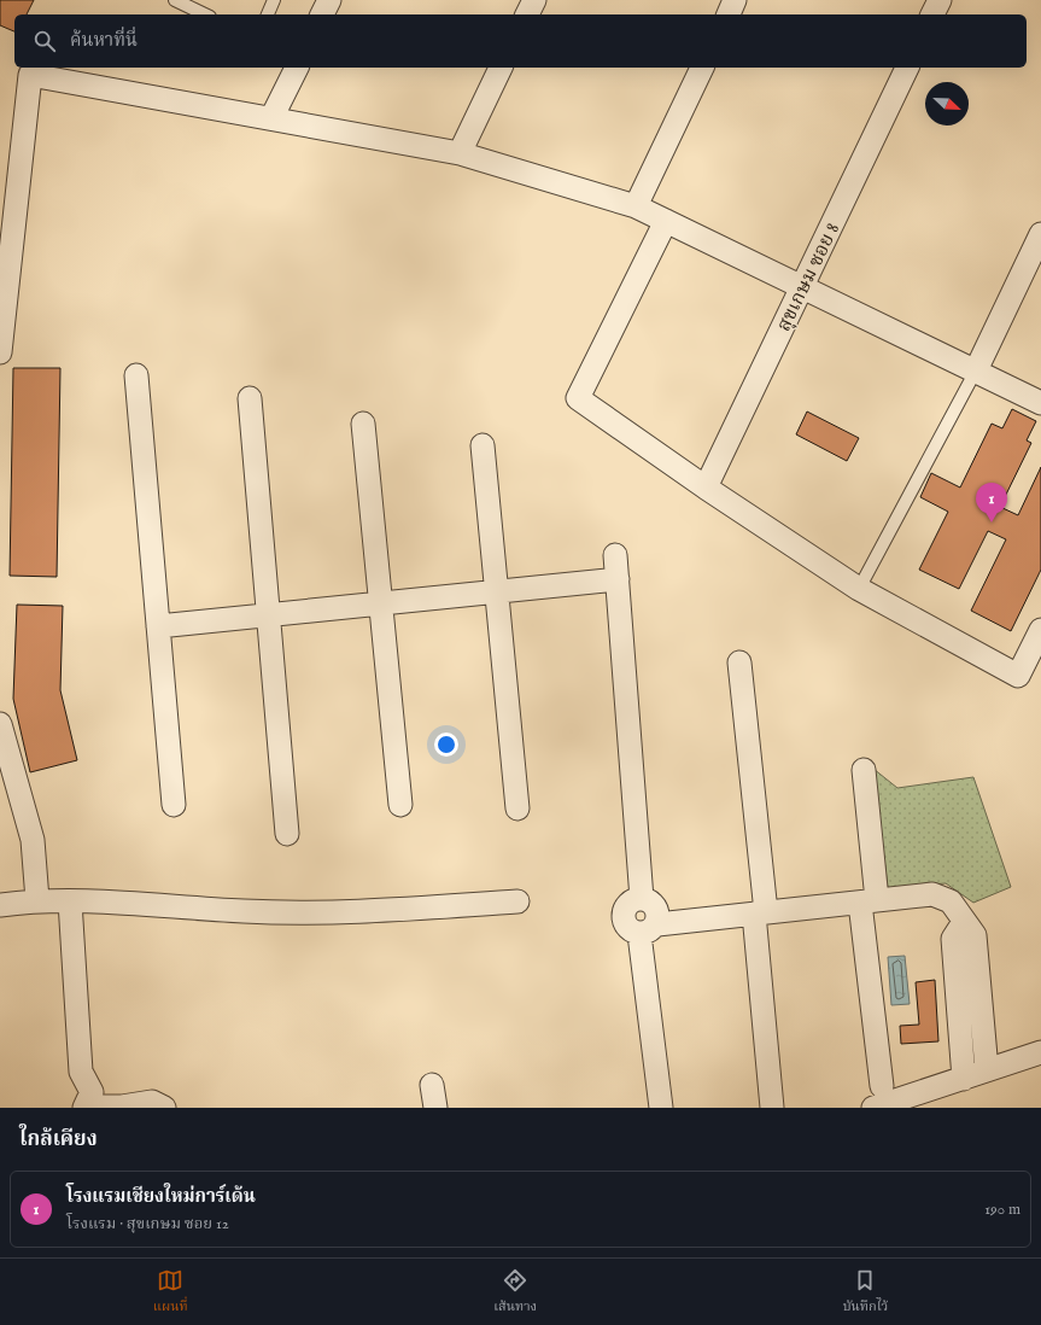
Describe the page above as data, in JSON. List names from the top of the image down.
{
  "streets": {
    "street": ["สุขเกษม ซอย 8"]
  },
  "north": "bottom right",
  "page": {
    "search": "ค้นหาที่นี่",
    "pins": "1",
    "heading": "ใกล้เคียง",
    "list": [
      {
        "mark": "1",
        "name": "โรงแรมเชียงใหม่การ์เด้น",
        "note": "โรงแรม · สุขเกษม ซอย 12",
        "value": "190 m"
      }
    ],
    "nav": ["แผนที่", "เส้นทาง", "บันทึกไว้"]
  }
}
